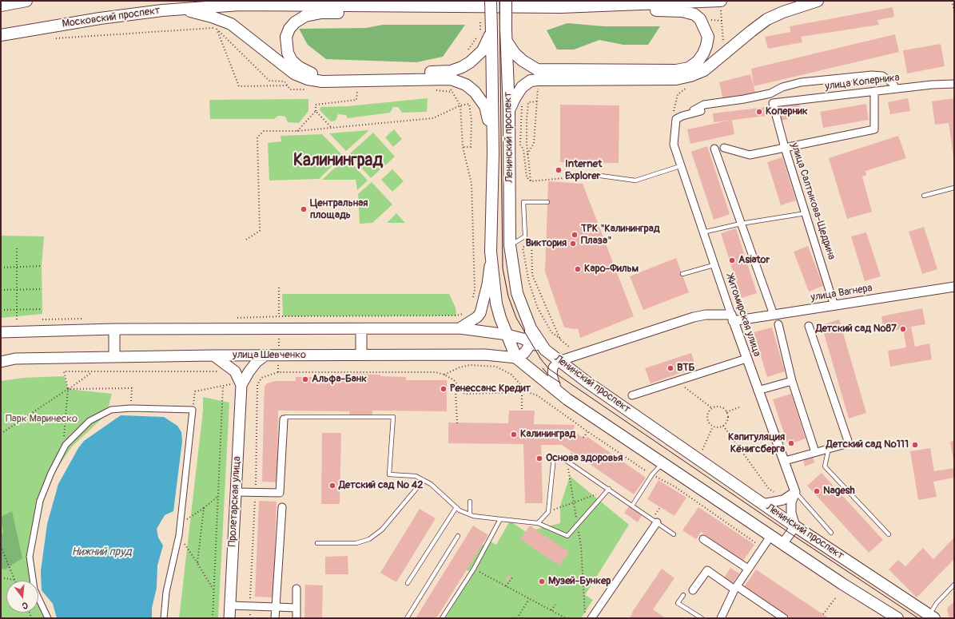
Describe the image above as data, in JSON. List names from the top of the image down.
{
  "streets": {
    "main road": [
      "Московский проспект",
      "Ленинский проспект",
      "улица Шевченко",
      "Пролетарская улица"
    ],
    "street": [
      "улица Коперника",
      "улица Салтыкова-Щедрина",
      "улица Вагнера",
      "Житомирская улица"
    ]
  },
  "crossings": [
    ["улица Коперника", "улица Салтыкова-Щедрина"],
    ["Ленинский проспект", "улица Вагнера"],
    ["Ленинский проспект", "улица Шевченко"],
    ["улица Салтыкова-Щедрина", "улица Вагнера"],
    ["улица Вагнера", "Житомирская улица"],
    ["улица Шевченко", "Пролетарская улица"]
  ],
  "districts": ["Калининград"],
  "water": ["Нижний пруд"],
  "parks": ["Парк Маринеско"],
  "places": [
    "Коперник",
    "Internet Explorer",
    "Центральная площадь",
    "ТРК \"Калининград Плаза\"",
    "Виктория",
    "Asiator",
    "Каро-Фильм",
    "Детский сад №87",
    "ВТБ",
    "Альфа-Банк",
    "Ренессанс Кредит",
    "Калининград",
    "Капитуляция Кёнигсберга",
    "Детский сад №111",
    "Основа здоровья",
    "Детский сад № 42",
    "Nagesh",
    "Музей-Бункер"
  ],
  "north": "bottom"
}
